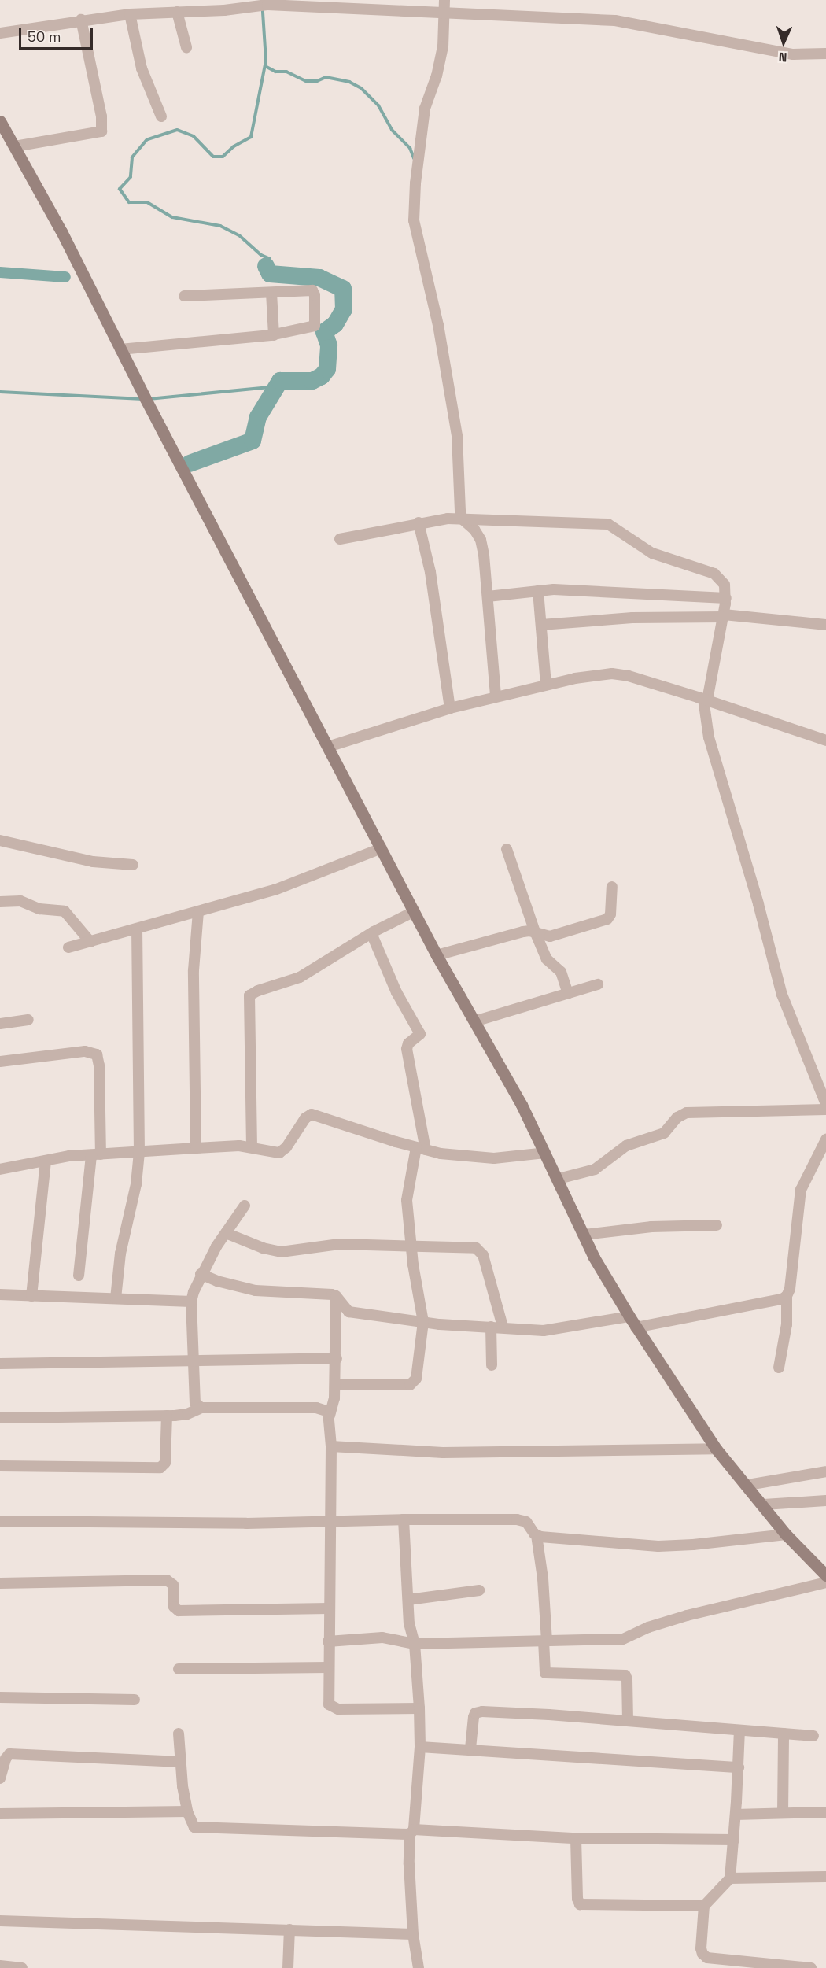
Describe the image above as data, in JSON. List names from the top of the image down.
{
  "scale_bar": "50 m",
  "north": "bottom"
}
